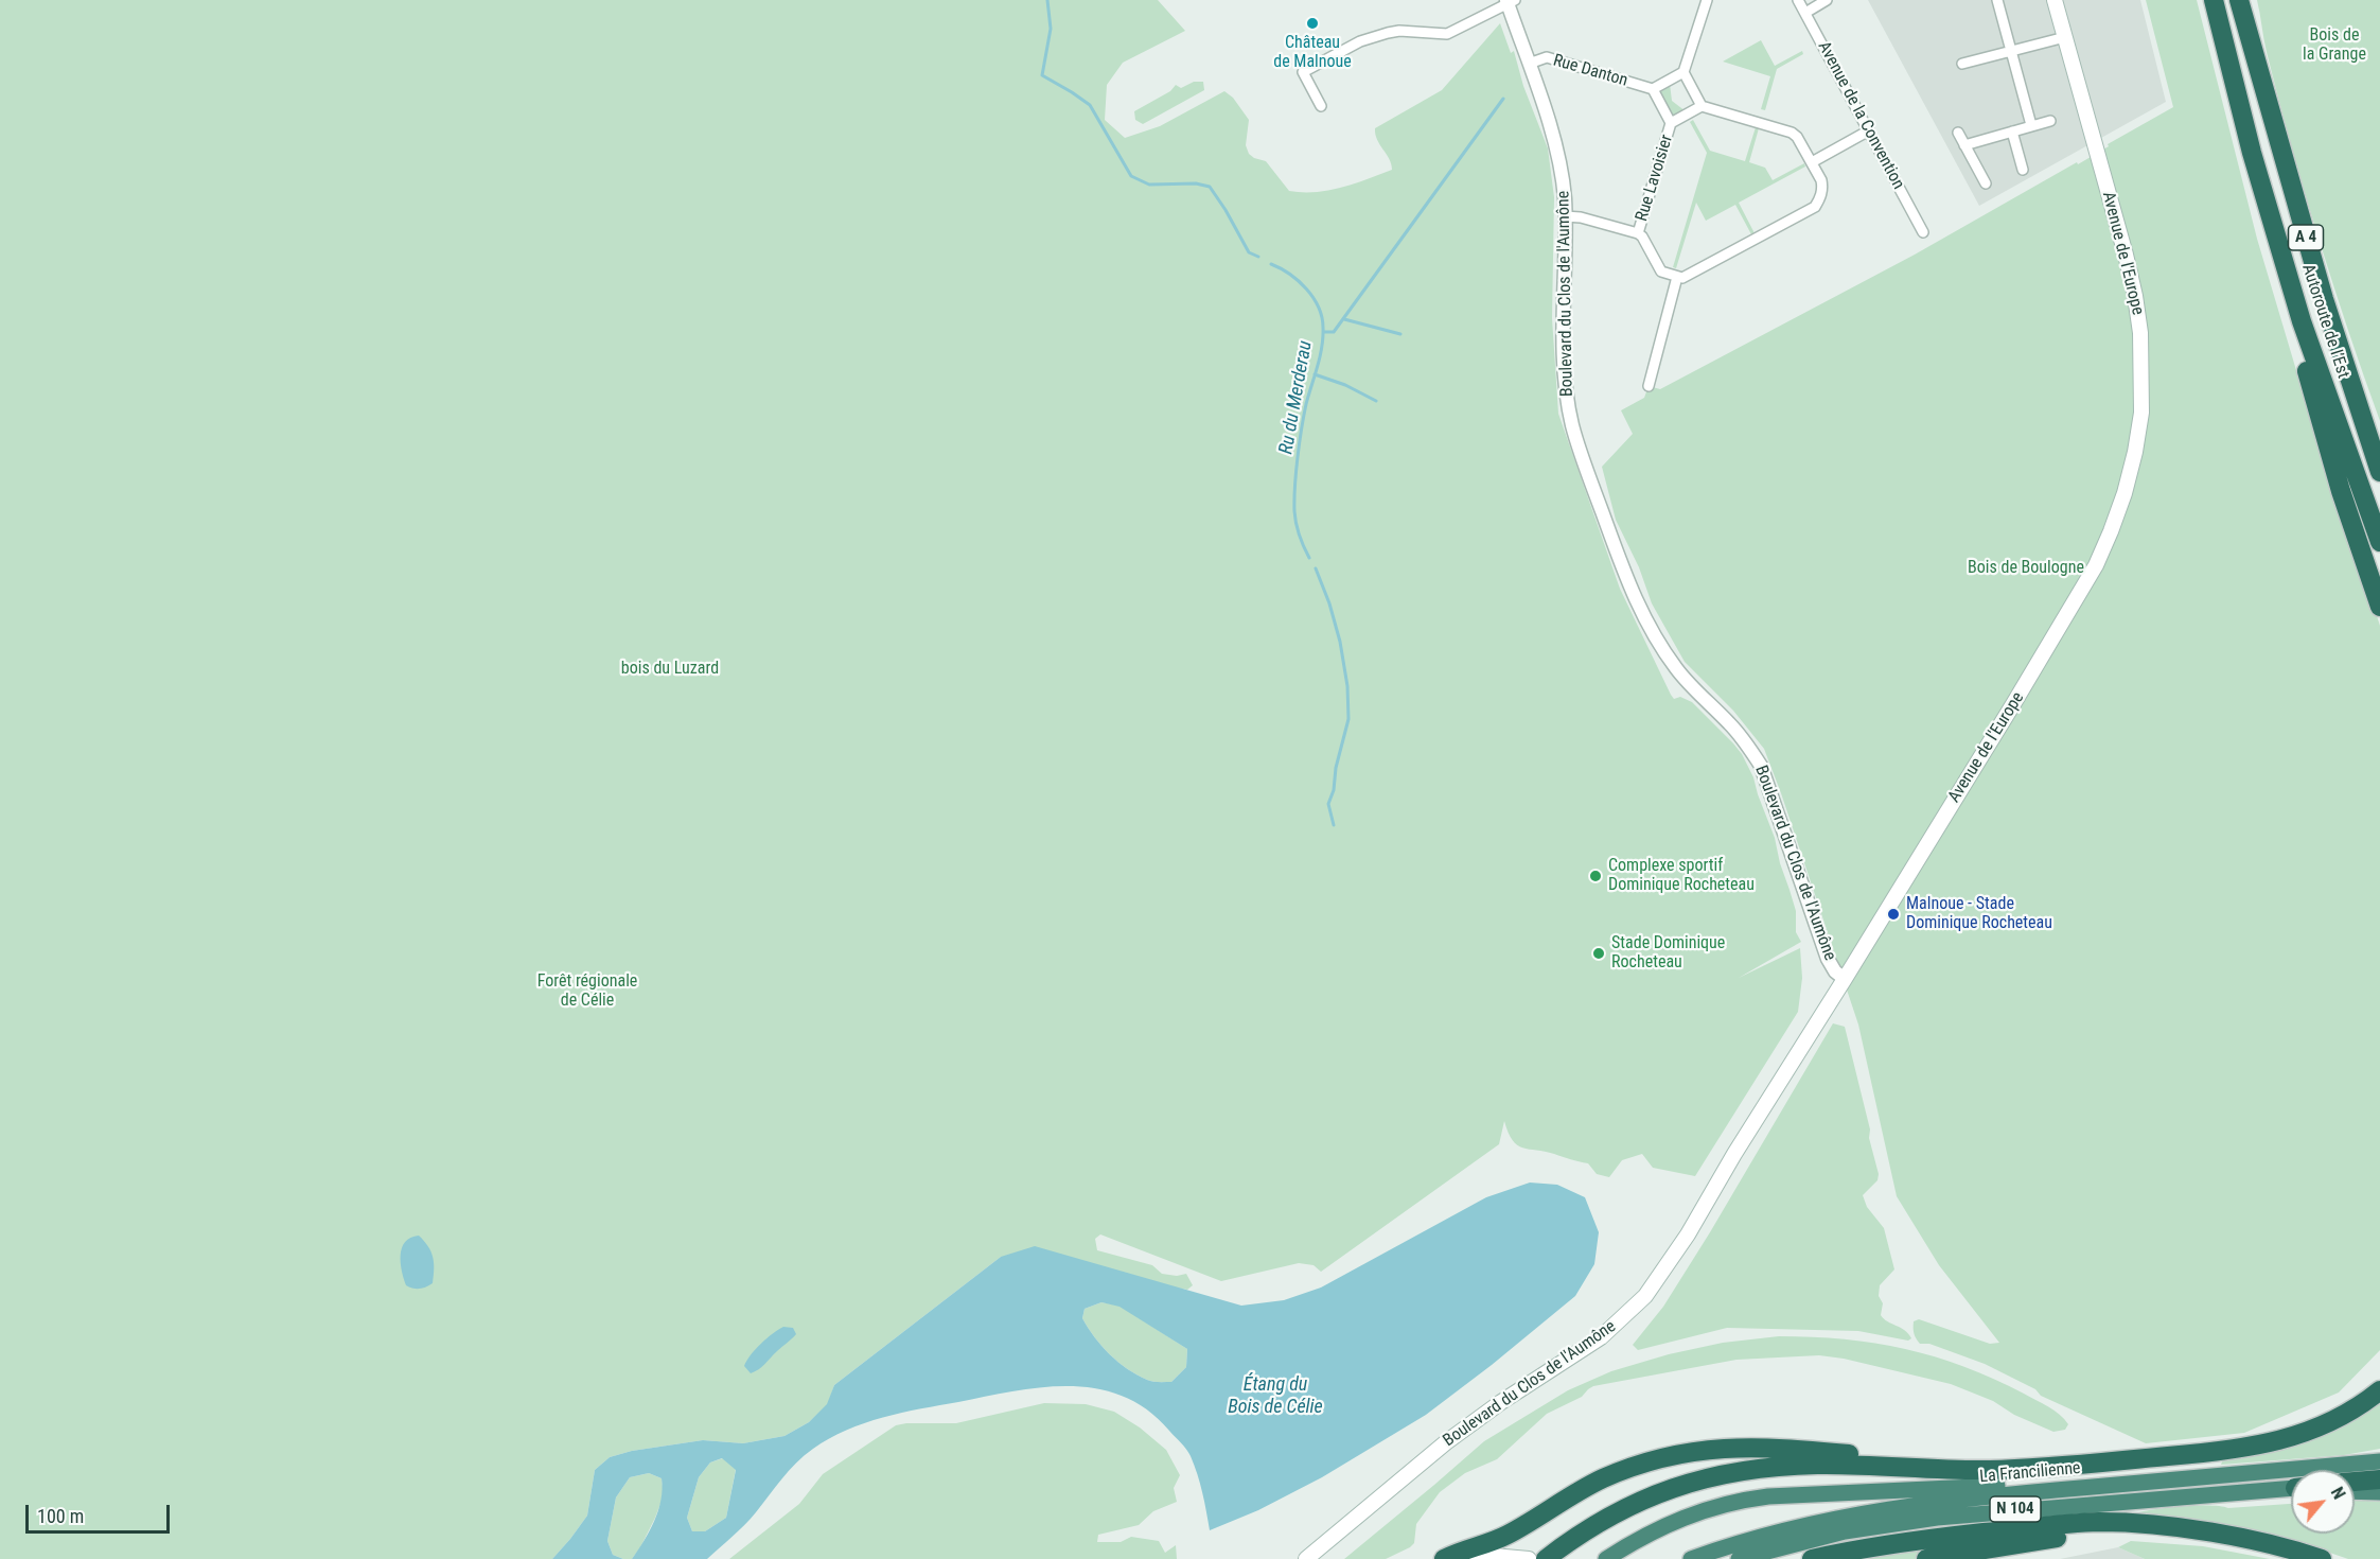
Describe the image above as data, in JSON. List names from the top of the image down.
{
  "streets": {
    "highway": [
      "A 4",
      "Autoroute de l’Est",
      "La Francilienne",
      "N 104"
    ],
    "main road": ["Avenue de l'Europe", "Boulevard du Clos de l'Aumône"],
    "street": ["Rue Danton", "Avenue de la Convention", "Rue Lavoisier"]
  },
  "crossings": [
    ["Rue Danton", "Boulevard du Clos de l'Aumône"],
    ["Avenue de l'Europe", "Boulevard du Clos de l'Aumône"]
  ],
  "water": ["Ru du Merderau", "Étang du Bois de Célie"],
  "parks": [
    "Bois de la Grange",
    "Bois de Boulogne",
    "bois du Luzard",
    "Forêt régionale de Célie"
  ],
  "places": [
    "Château de Malnoue",
    "Complexe sportif Dominique Rocheteau",
    "Malnoue - Stade Dominique Rocheteau",
    "Stade Dominique Rocheteau"
  ],
  "scale_bar": "100 m",
  "north": "top right"
}
